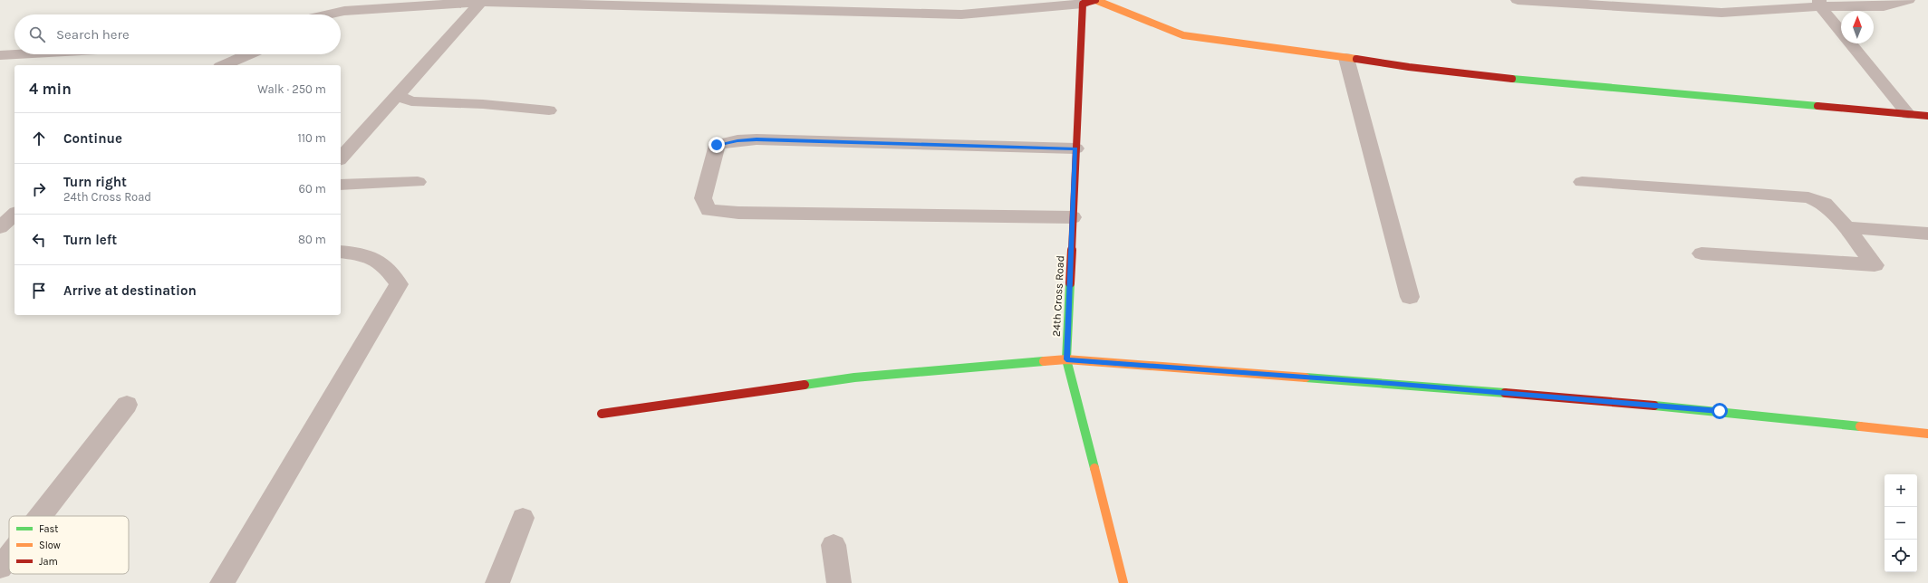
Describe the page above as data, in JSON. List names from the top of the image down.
{
  "streets": {
    "street": ["24th Cross Road"]
  },
  "legend": ["Fast", "Slow", "Jam"],
  "north": "top",
  "page": {
    "search": "Search here",
    "heading": ["4 min", "Walk · 250 m"],
    "list": [
      ["Continue", "110 m"],
      ["Turn right", "24th Cross Road", "60 m"],
      ["Turn left", "80 m"],
      "Arrive at destination"
    ],
    "map_buttons": ["+", "−"]
  }
}
